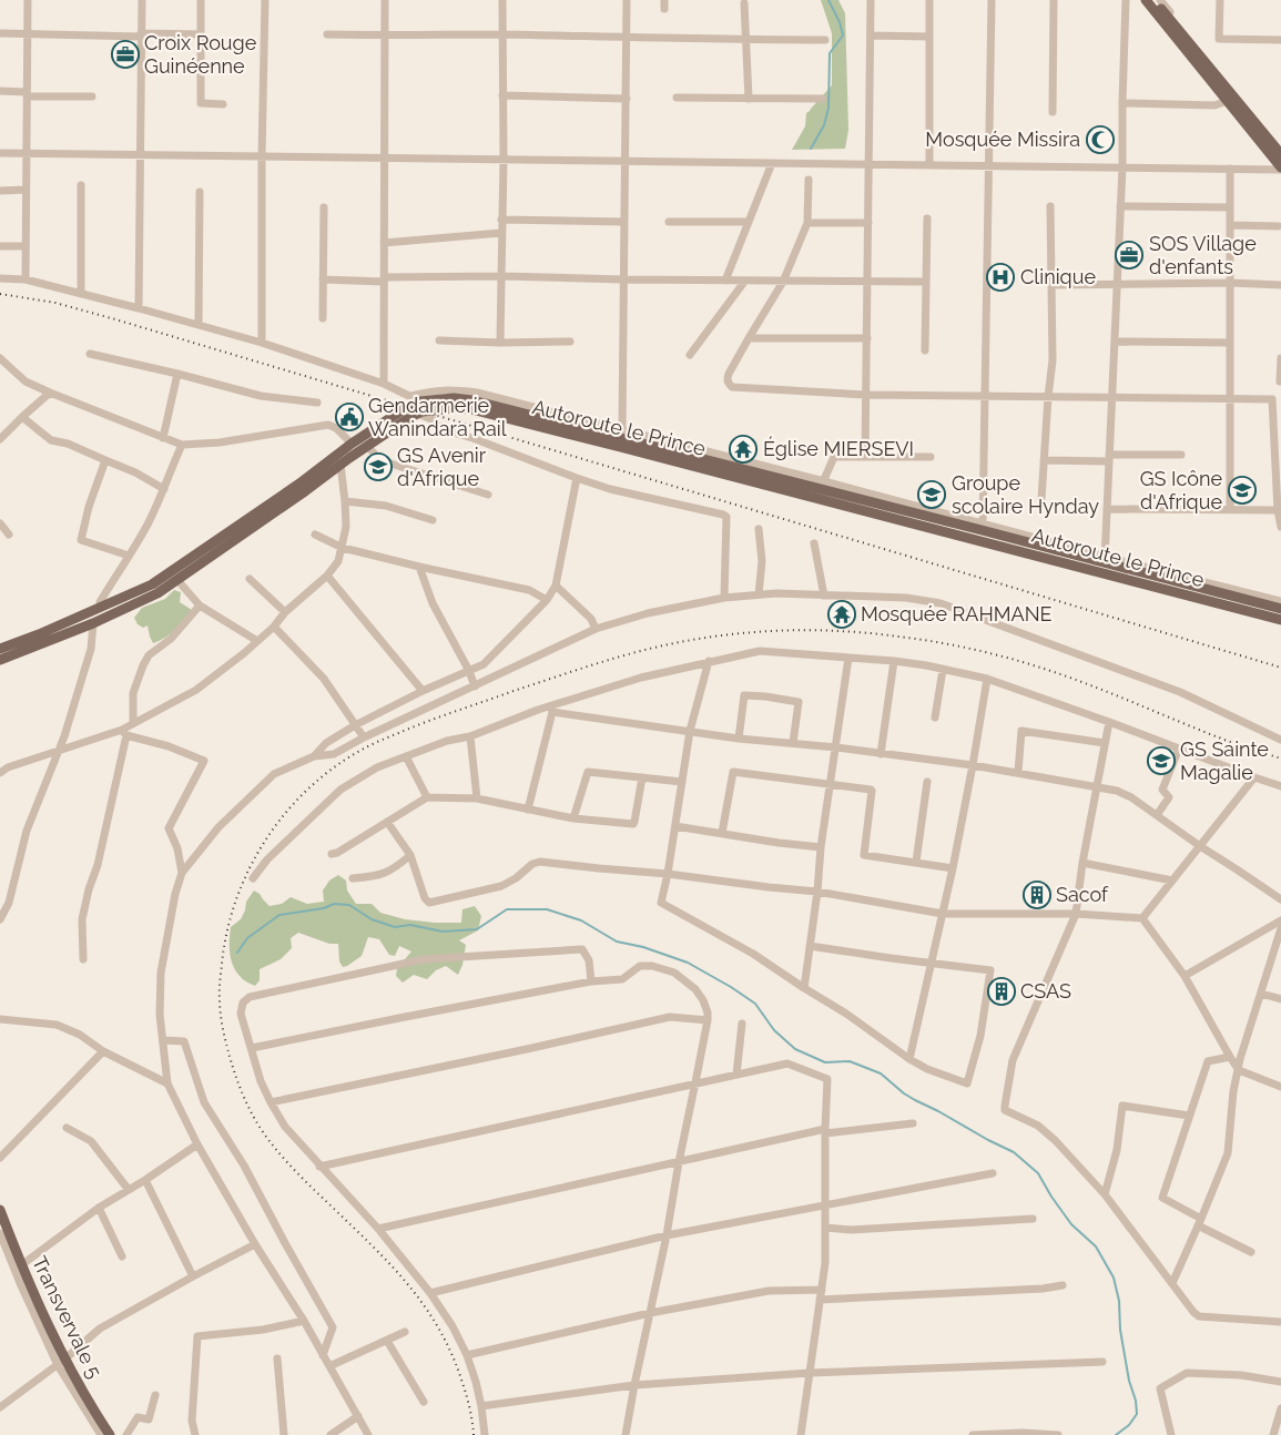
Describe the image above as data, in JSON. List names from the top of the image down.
{
  "streets": {
    "main road": ["Autoroute le Prince", "Transvervale 5"]
  },
  "places": {
    "office": ["Croix Rouge Guinéenne", "SOS Village d'enfants"],
    "mosque": ["Mosquée Missira"],
    "hospital": ["Clinique"],
    "public building": ["Gendarmerie Wanindara Rail"],
    "temple": ["Église MIERSEVI", "Mosquée RAHMANE"],
    "school or university": [
      "GS Avenir d'Afrique",
      "GS Icône d'Afrique",
      "Groupe scolaire Hynday",
      "GS Sainte Magalie"
    ],
    "building": ["Sacof", "CSAS"]
  }
}
